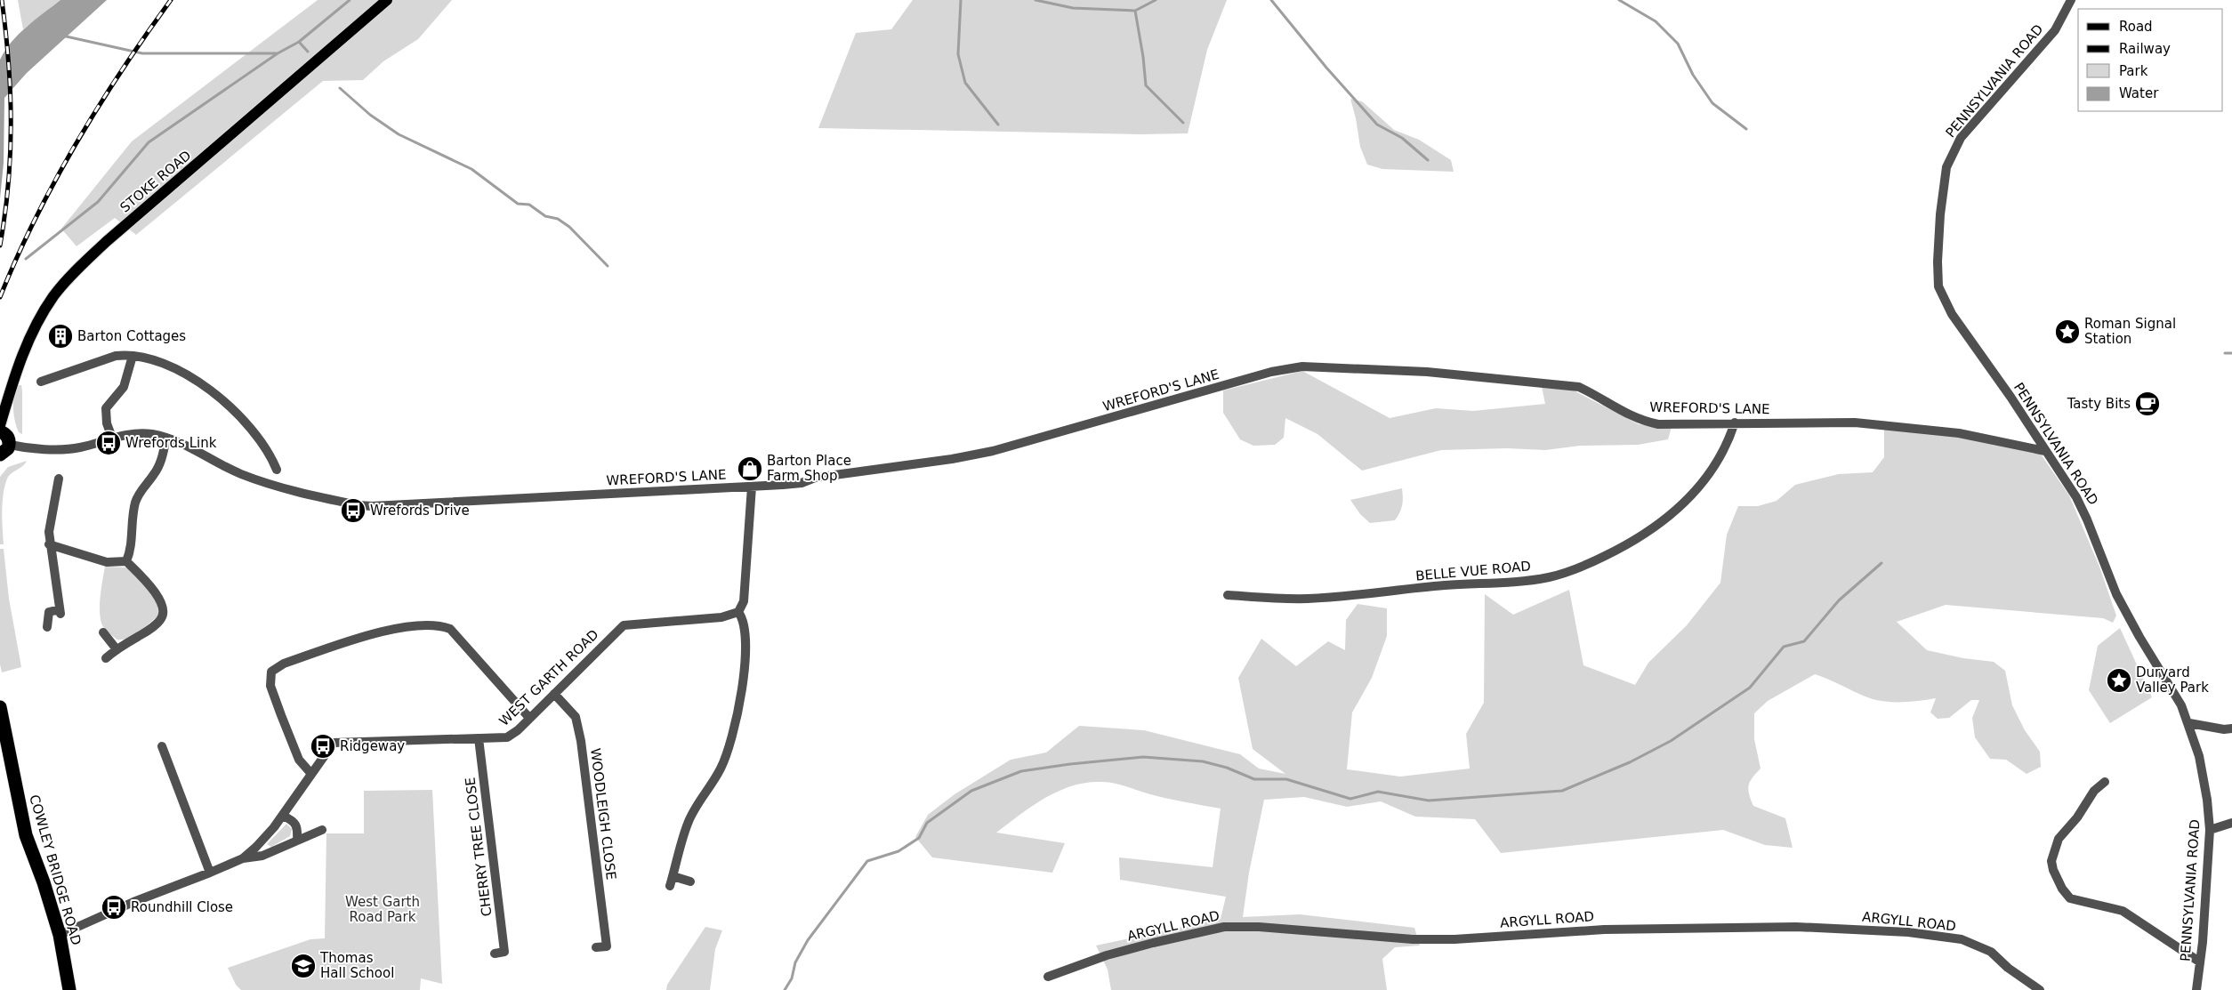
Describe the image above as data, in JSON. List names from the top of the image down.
{
  "streets": {
    "highway": ["COWLEY BRIDGE ROAD"],
    "main road": ["STOKE ROAD"],
    "street": [
      "PENNSYLVANIA ROAD",
      "WREFORD'S LANE",
      "BELLE VUE ROAD",
      "WEST GARTH ROAD",
      "WOODLEIGH CLOSE",
      "CHERRY TREE CLOSE",
      "ARGYLL ROAD"
    ]
  },
  "crossings": [
    ["PENNSYLVANIA ROAD", "WREFORD'S LANE"],
    ["WREFORD'S LANE", "BELLE VUE ROAD"],
    ["WEST GARTH ROAD", "WOODLEIGH CLOSE"],
    ["WEST GARTH ROAD", "CHERRY TREE CLOSE"],
    ["WEST GARTH ROAD", "COWLEY BRIDGE ROAD"]
  ],
  "parks": ["West Garth Road Park"],
  "places": {
    "place": ["Roman Signal Station", "Duryard Valley Park"],
    "building": ["Barton Cottages"],
    "cafe": ["Tasty Bits"],
    "bus stop": [
      "Wrefords Link",
      "Wrefords Drive",
      "Ridgeway",
      "Roundhill Close"
    ],
    "shop": ["Barton Place Farm Shop"],
    "school or university": ["Thomas Hall School"]
  },
  "legend": [
    "Road",
    "Railway",
    "Park",
    "Water"
  ]
}
